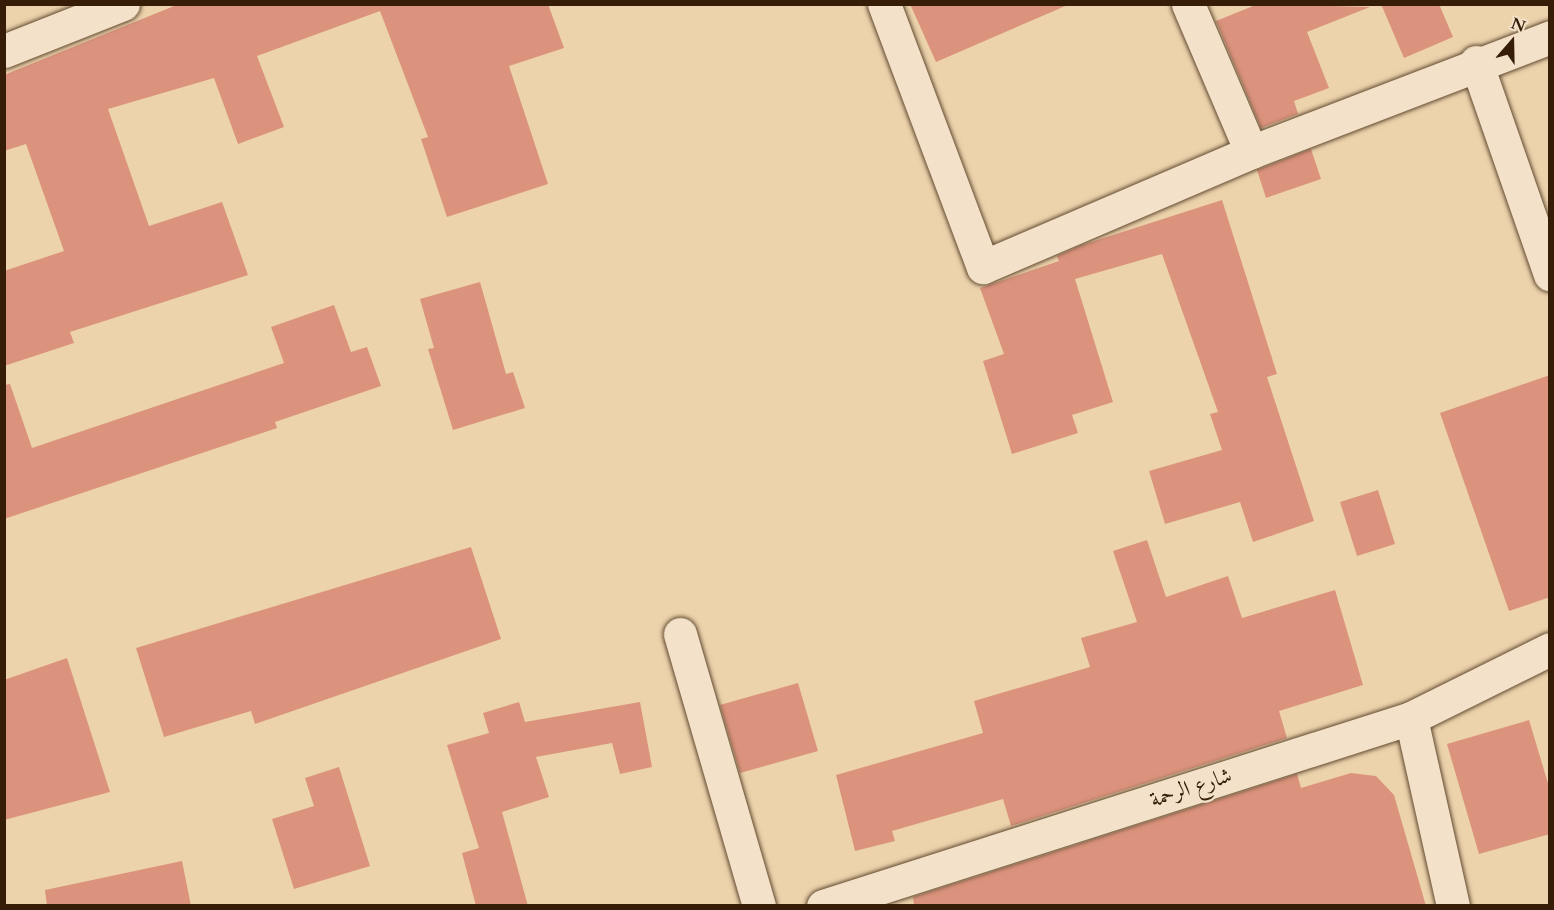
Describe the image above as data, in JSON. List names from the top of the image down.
{
  "streets": {
    "street": ["شارع الرحمة"]
  },
  "north": "top"
}
